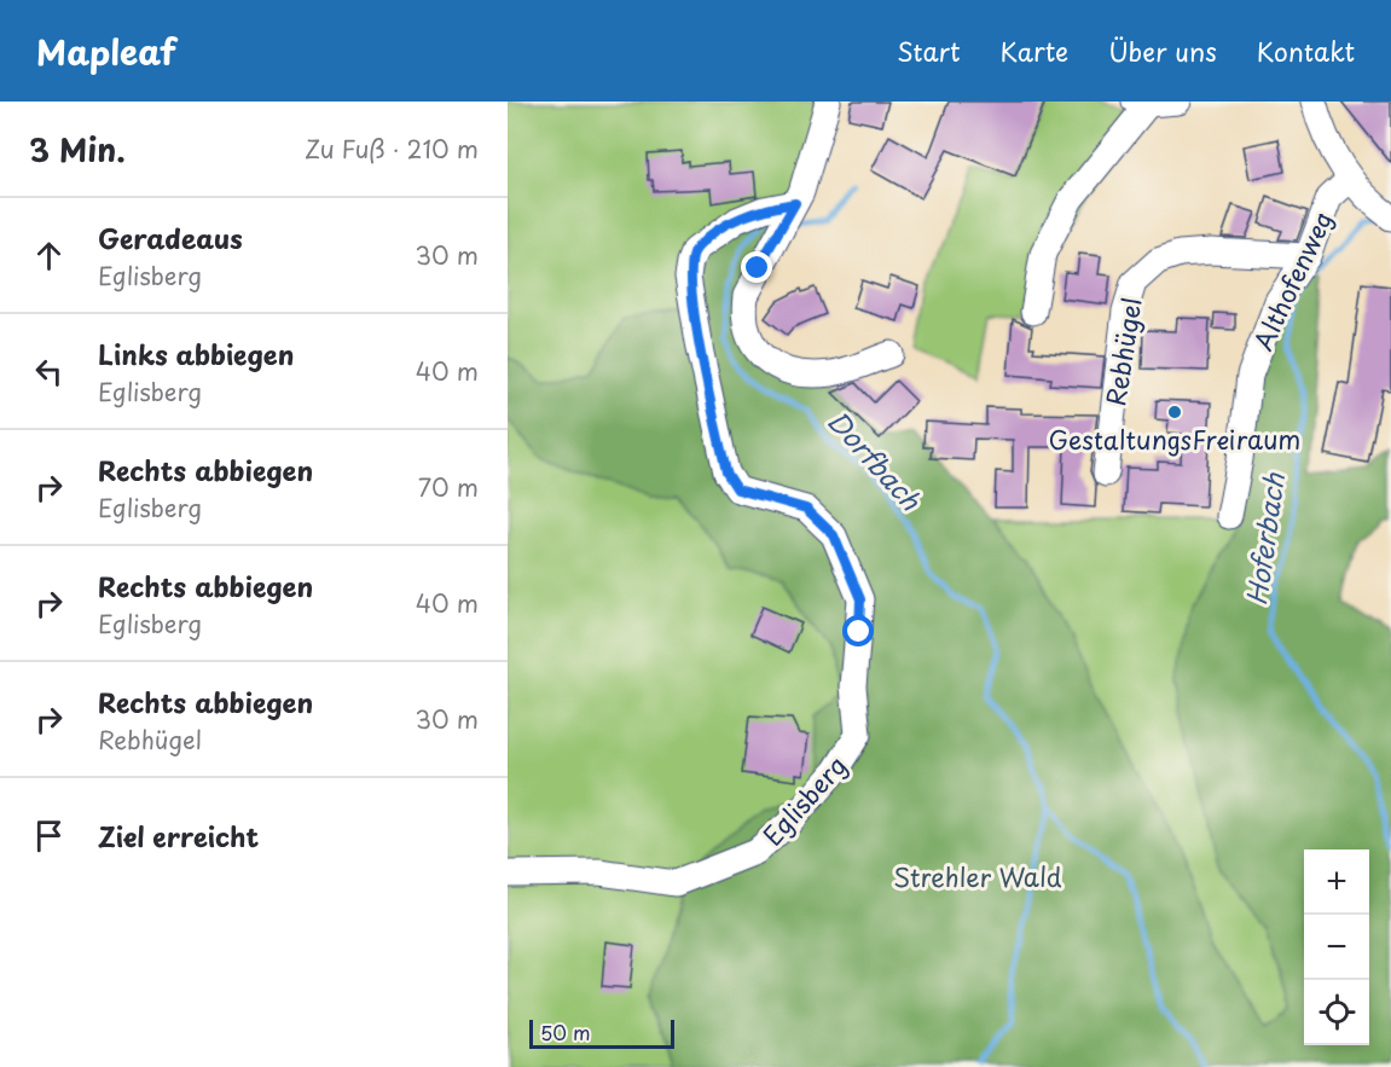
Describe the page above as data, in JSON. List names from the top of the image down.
{
  "streets": {
    "street": ["Althofenweg", "Rebhügel", "Eglisberg"]
  },
  "crossings": [
    ["Althofenweg", "Rebhügel"]
  ],
  "water": ["Dorfbach", "Hoferbach"],
  "parks": ["Strehler Wald"],
  "places": ["GestaltungsFreiraum"],
  "scale_bar": "50 m",
  "page": {
    "header": "Mapleaf",
    "nav": [
      "Start",
      "Karte",
      "Über uns",
      "Kontakt"
    ],
    "heading": ["3 Min.", "Zu Fuß · 210 m"],
    "list": [
      ["Geradeaus", "Eglisberg", "30 m"],
      ["Links abbiegen", "Eglisberg", "40 m"],
      ["Rechts abbiegen", "Eglisberg", "70 m"],
      ["Rechts abbiegen", "Eglisberg", "40 m"],
      ["Rechts abbiegen", "Rebhügel", "30 m"],
      "Ziel erreicht"
    ],
    "map_buttons": ["+", "−"],
    "scale": "50 m"
  }
}
